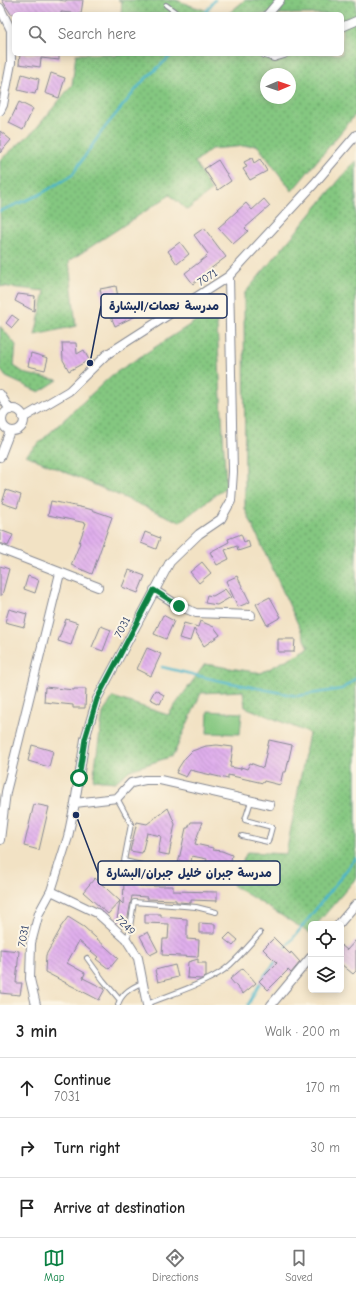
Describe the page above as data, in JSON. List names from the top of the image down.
{
  "streets": {
    "street": ["7071", "7031", "7249"]
  },
  "crossings": [
    ["7071", "7031"],
    ["7031", "7249"]
  ],
  "places": ["مدرسة نعمات/البشارة", "مدرسة جبران خليل جبران/البشارة"],
  "north": "right",
  "page": {
    "search": "Search here",
    "heading": ["3 min", "Walk · 200 m"],
    "list": [
      ["Continue", "7031", "170 m"],
      ["Turn right", "30 m"],
      "Arrive at destination"
    ],
    "nav": ["Map", "Directions", "Saved"]
  }
}
